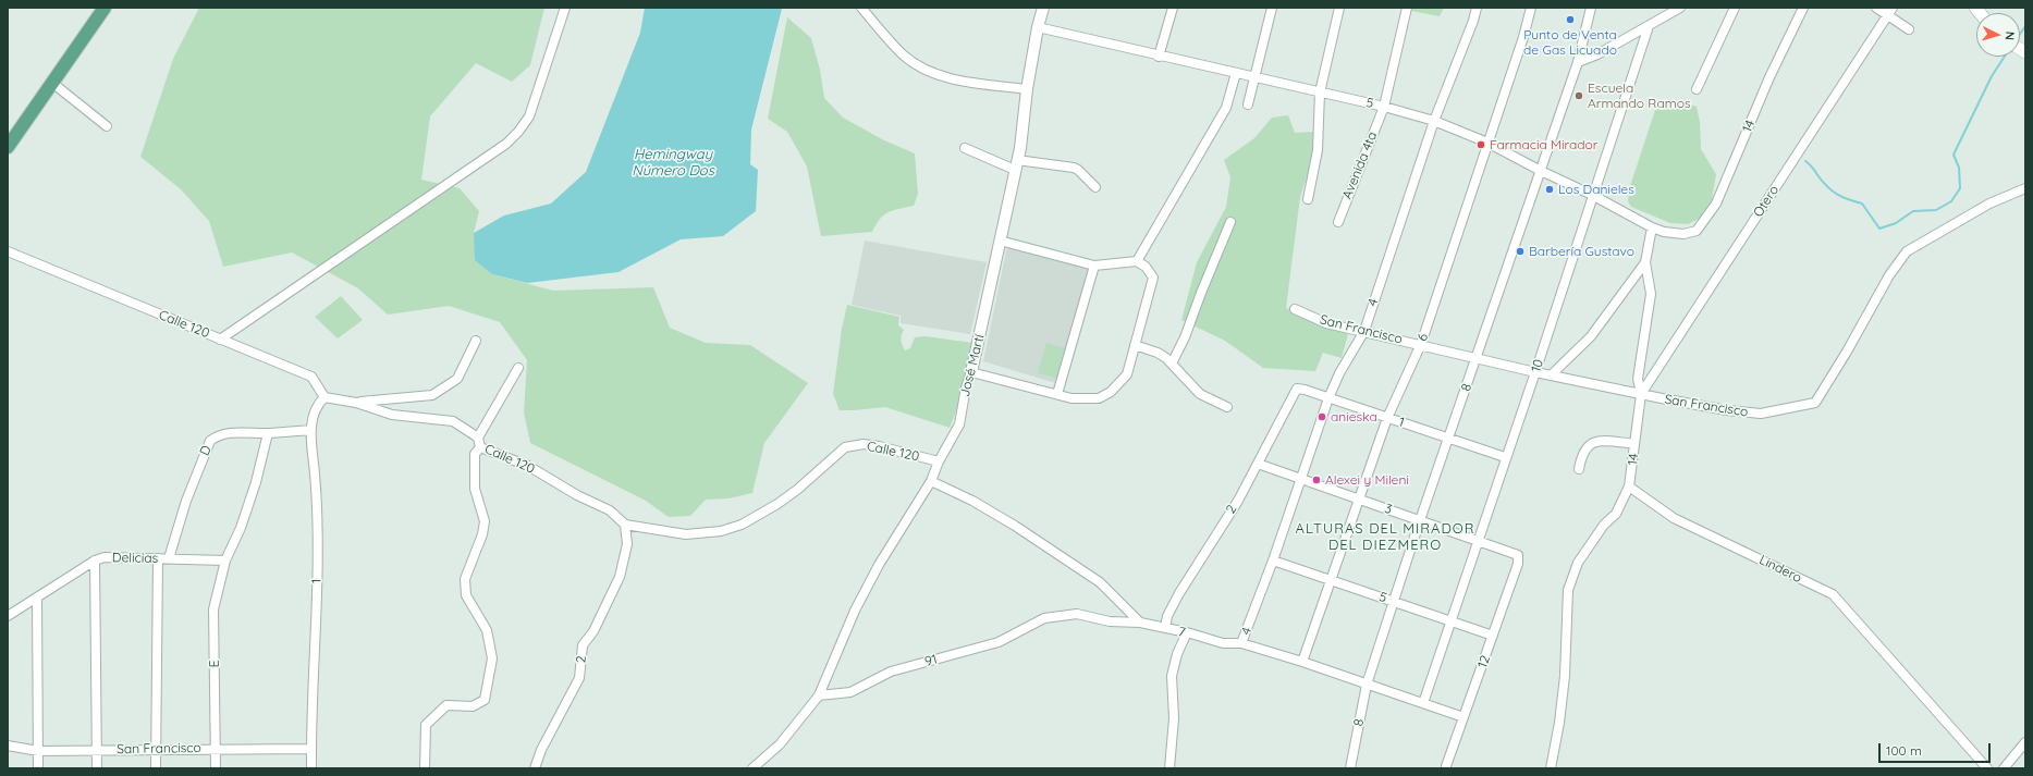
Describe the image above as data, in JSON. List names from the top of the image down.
{
  "streets": {
    "street": [
      "5",
      "14",
      "Avenida 4ta",
      "Otero",
      "4",
      "Calle 120",
      "San Francisco",
      "6",
      "José Martí",
      "10",
      "8",
      "1",
      "D",
      "2",
      "3",
      "Delicias",
      "Lindero",
      "7",
      "91",
      "12",
      "E"
    ]
  },
  "crossings": [
    ["5", "14"],
    ["5", "Avenida 4ta"],
    ["5", "4"],
    ["5", "6"],
    ["5", "José Martí"],
    ["5", "10"],
    ["5", "8"],
    ["5", "12"],
    ["14", "Otero"],
    ["14", "San Francisco"],
    ["14", "Lindero"],
    ["Otero", "San Francisco"],
    ["4", "San Francisco"],
    ["4", "1"],
    ["4", "3"],
    ["4", "7"],
    ["Calle 120", "José Martí"],
    ["Calle 120", "1"],
    ["Calle 120", "2"],
    ["San Francisco", "6"],
    ["San Francisco", "10"],
    ["San Francisco", "8"],
    ["San Francisco", "1"],
    ["San Francisco", "E"],
    ["6", "1"],
    ["6", "3"],
    ["6", "7"],
    ["José Martí", "91"],
    ["10", "1"],
    ["10", "3"],
    ["10", "7"],
    ["8", "1"],
    ["8", "3"],
    ["8", "7"],
    ["1", "D"],
    ["1", "2"],
    ["D", "Delicias"],
    ["D", "E"],
    ["2", "3"],
    ["2", "7"],
    ["3", "12"],
    ["Delicias", "E"],
    ["7", "91"],
    ["7", "12"]
  ],
  "districts": ["ALTURAS DEL MIRADOR DEL DIEZMERO"],
  "water": ["Hemingway Número Dos"],
  "places": [
    "Punto de Venta de Gas Licuado",
    "Escuela Armando Ramos",
    "Farmacia Mirador",
    "Los Danieles",
    "Barbería Gustavo",
    "anieska",
    "Alexei y Mileni"
  ],
  "scale_bar": "100 m",
  "north": "right"
}
